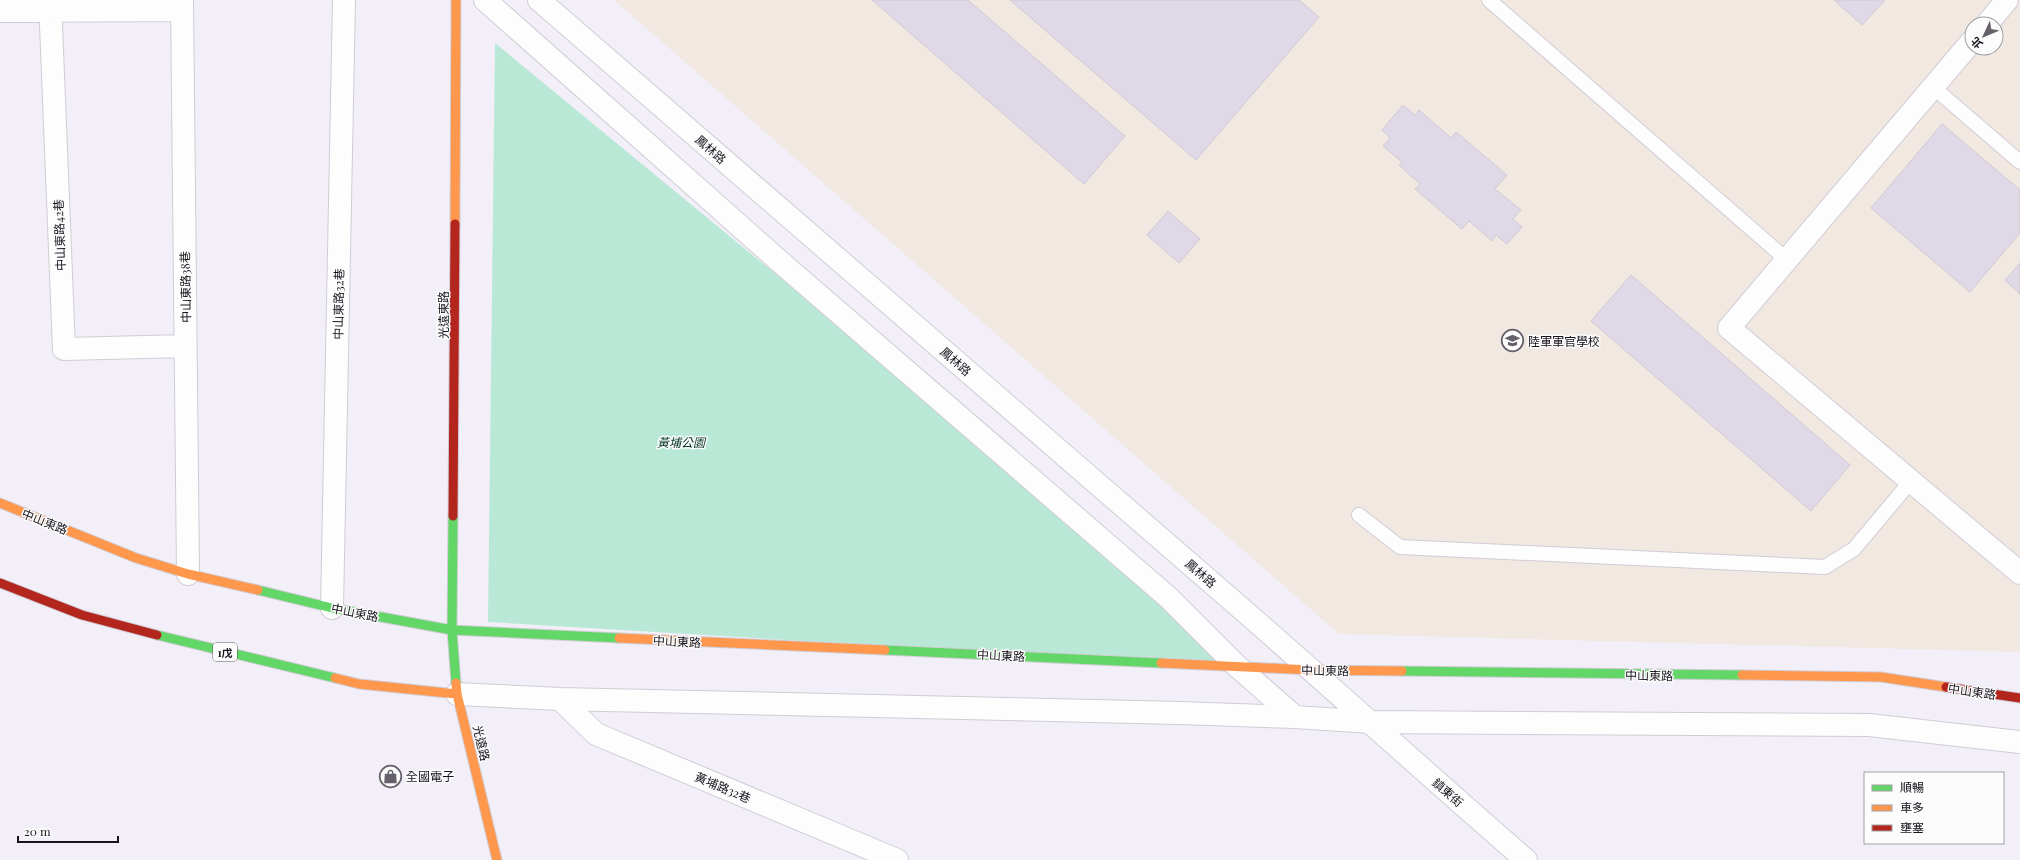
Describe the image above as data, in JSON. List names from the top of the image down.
{
  "streets": {
    "street": [
      "鳳林路",
      "中山東路42巷",
      "中山東路38巷",
      "中山東路32巷",
      "光遠東路",
      "中山東路",
      "1戊",
      "光遠路",
      "黃埔路32巷",
      "鎮東街"
    ]
  },
  "crossings": [
    ["鳳林路", "中山東路"],
    ["鳳林路", "鎮東街"],
    ["中山東路42巷", "中山東路38巷"],
    ["中山東路38巷", "中山東路"],
    ["中山東路32巷", "中山東路"],
    ["光遠東路", "中山東路"],
    ["光遠東路", "光遠路"],
    ["中山東路", "光遠路"],
    ["1戊", "光遠路"]
  ],
  "parks": ["黃埔公園"],
  "places": {
    "school or university": ["陸軍軍官學校"],
    "shop": ["全國電子"]
  },
  "legend": ["順暢", "車多", "壅塞"],
  "scale_bar": "20 m",
  "north": "bottom left"
}
